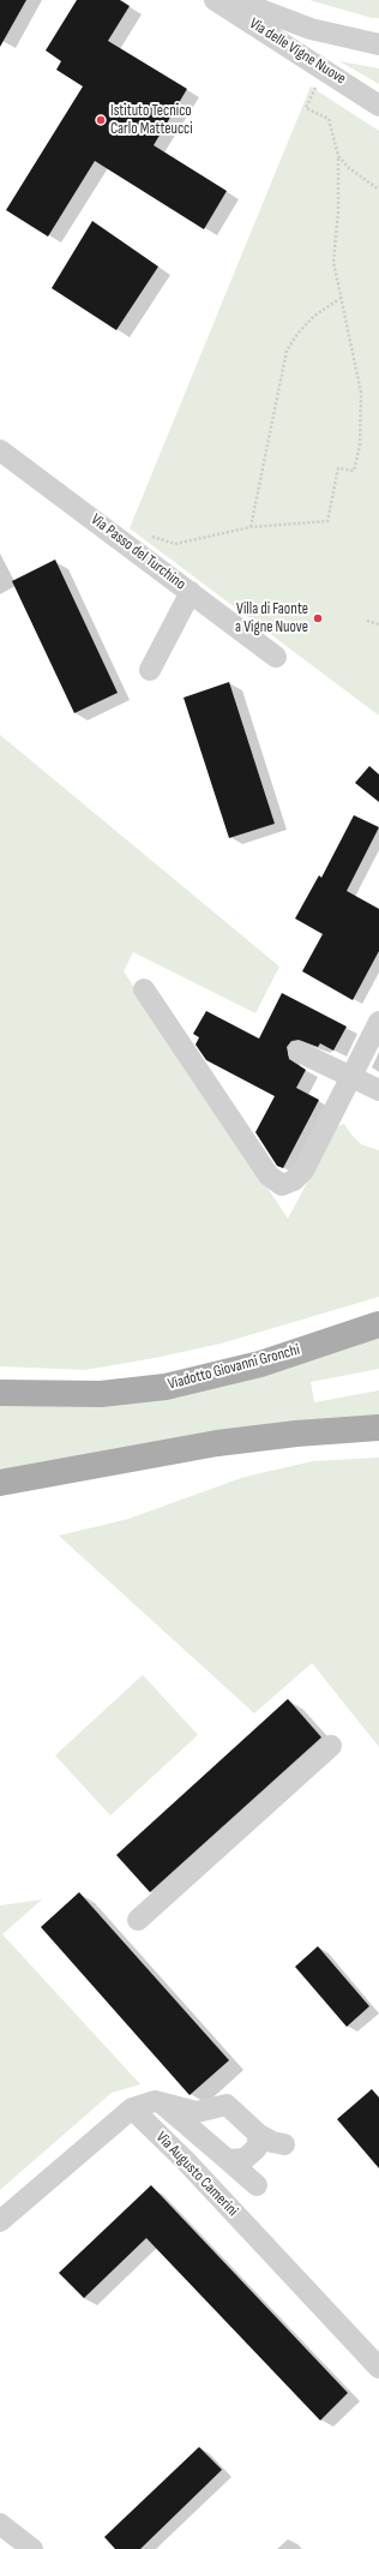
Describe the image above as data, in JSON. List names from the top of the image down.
{
  "streets": {
    "main road": ["Viadotto Giovanni Gronchi"],
    "street": ["Via delle Vigne Nuove", "Via Passo del Turchino", "Via Augusto Camerini"]
  },
  "places": ["Istituto Tecnico Carlo Matteucci", "Villa di Faonte a Vigne Nuove"]
}
